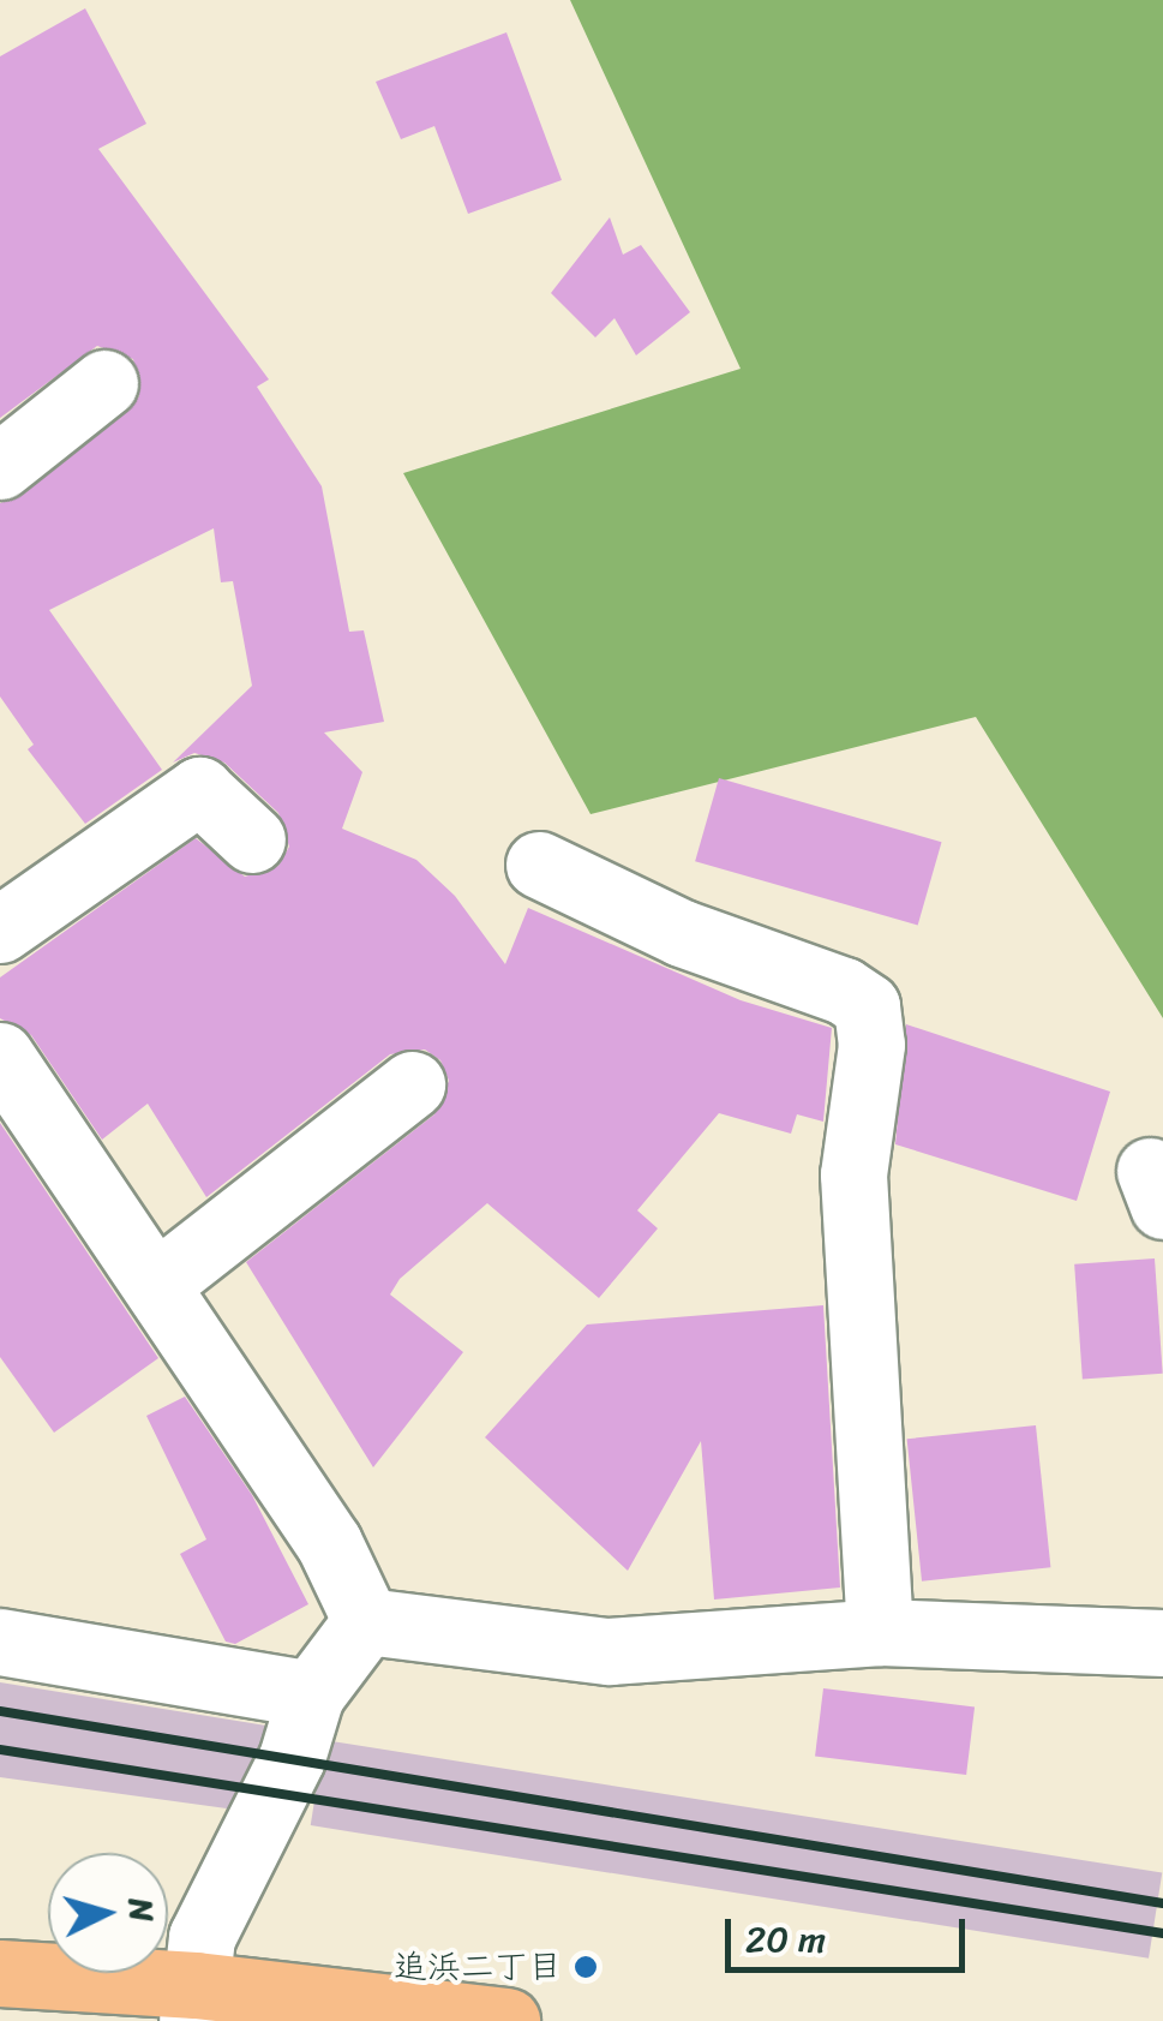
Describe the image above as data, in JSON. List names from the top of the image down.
{
  "places": ["追浜二丁目"],
  "scale_bar": "20 m",
  "north": "right"
}
